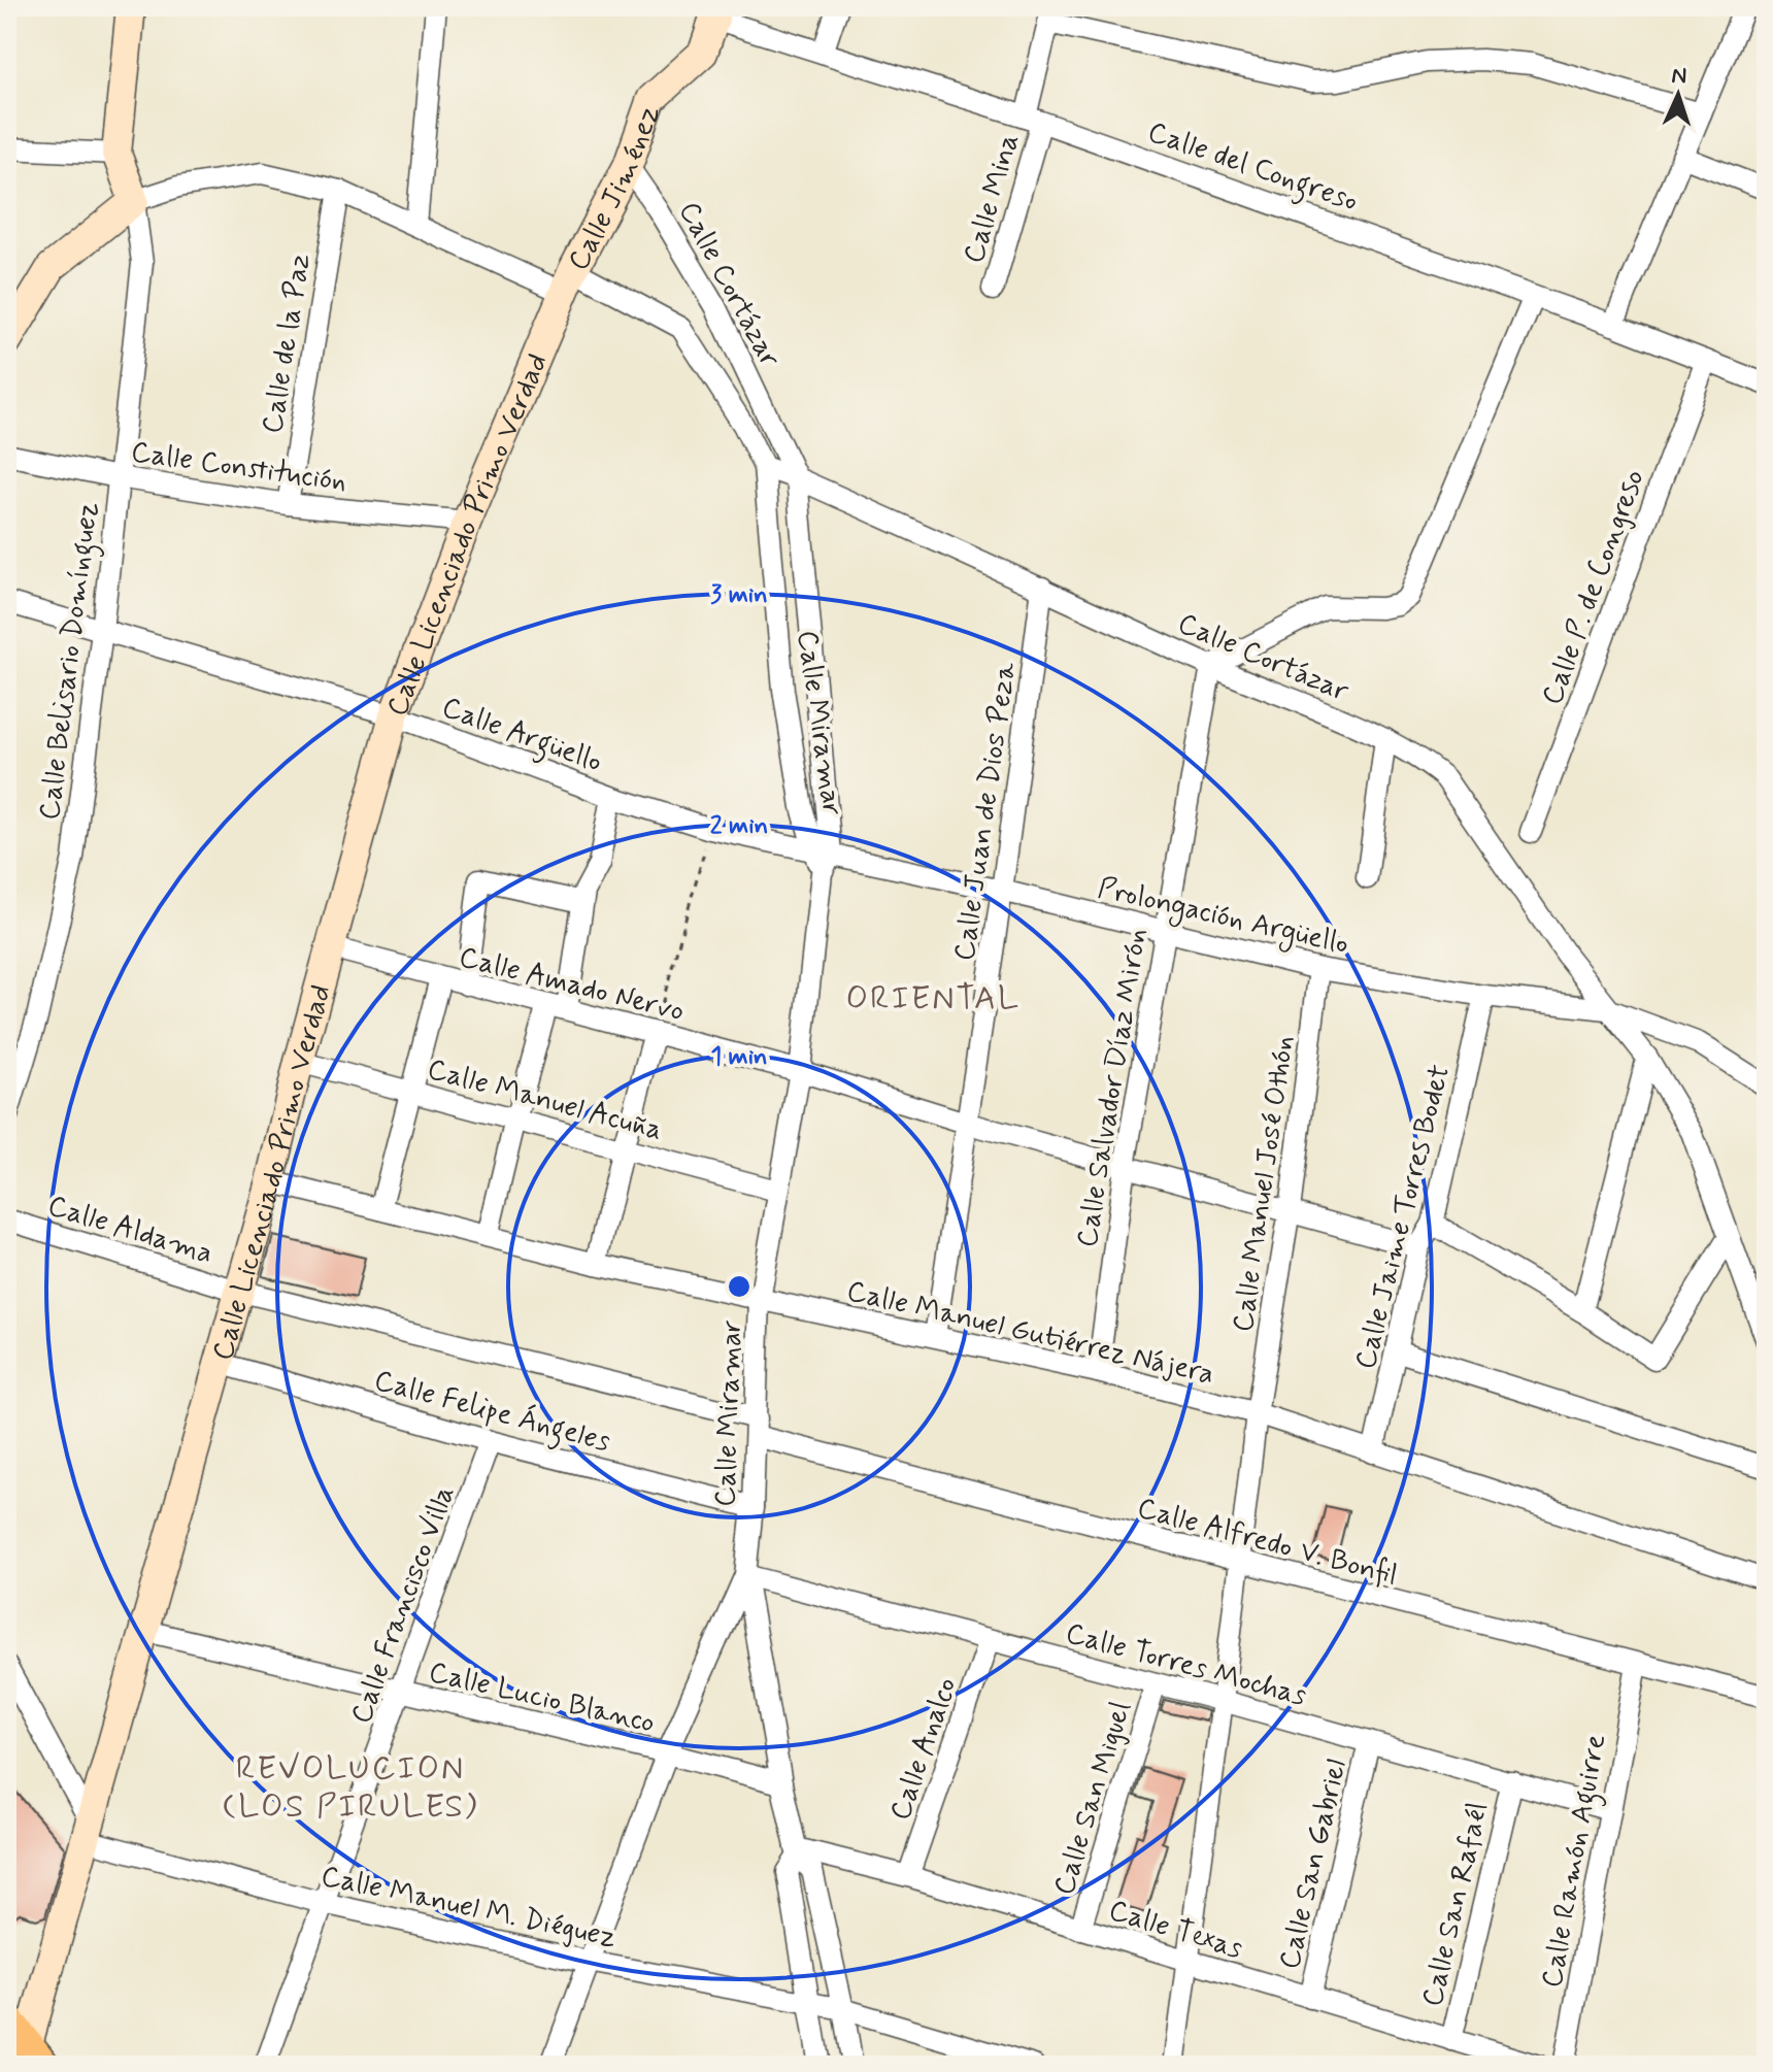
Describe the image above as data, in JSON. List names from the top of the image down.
{
  "streets": {
    "street": [
      "Calle del Congreso",
      "Calle Jiménez",
      "Calle Mina",
      "Calle Cortázar",
      "Calle de la Paz",
      "Calle Constitución",
      "Calle Licenciado Primo Verdad",
      "Calle P. de Congreso",
      "Calle Belisario Domínguez",
      "Calle Miramar",
      "Calle Argüello",
      "Calle Juan de Dios Peza",
      "Prolongación Argüello",
      "Calle Amado Nervo",
      "Calle Salvador Díaz Mirón",
      "Calle Manuel Acuña",
      "Calle Manuel José Othón",
      "Calle Jaime Torres Bodet",
      "Calle Aldama",
      "Calle Manuel Gutiérrez Nájera",
      "Calle Felipe Ángeles",
      "Calle Alfredo V. Bonfil",
      "Calle Francisco Villa",
      "Calle Torres Mochas",
      "Calle Lucio Blanco",
      "Calle Analco",
      "Calle San Miguel",
      "Calle Ramón Aguirre",
      "Calle San Gabriel",
      "Calle San Rafaél",
      "Calle Manuel M. Diéguez",
      "Calle Texas"
    ]
  },
  "crossings": [
    ["Calle del Congreso", "Calle Jiménez"],
    ["Calle del Congreso", "Calle Mina"],
    ["Calle del Congreso", "Calle P. de Congreso"],
    ["Calle Jiménez", "Calle Cortázar"],
    ["Calle Jiménez", "Calle Licenciado Primo Verdad"],
    ["Calle Jiménez", "Calle Miramar"],
    ["Calle Cortázar", "Calle Miramar"],
    ["Calle Cortázar", "Calle Juan de Dios Peza"],
    ["Calle Cortázar", "Prolongación Argüello"],
    ["Calle Cortázar", "Calle Salvador Díaz Mirón"],
    ["Calle de la Paz", "Calle Constitución"],
    ["Calle de la Paz", "Calle Miramar"],
    ["Calle Constitución", "Calle Licenciado Primo Verdad"],
    ["Calle Constitución", "Calle Belisario Domínguez"],
    ["Calle Licenciado Primo Verdad", "Calle Miramar"],
    ["Calle Licenciado Primo Verdad", "Calle Argüello"],
    ["Calle Licenciado Primo Verdad", "Calle Amado Nervo"],
    ["Calle Licenciado Primo Verdad", "Calle Manuel Acuña"],
    ["Calle Licenciado Primo Verdad", "Calle Aldama"],
    ["Calle Licenciado Primo Verdad", "Calle Manuel Gutiérrez Nájera"],
    ["Calle Licenciado Primo Verdad", "Calle Felipe Ángeles"],
    ["Calle Licenciado Primo Verdad", "Calle Lucio Blanco"],
    ["Calle Licenciado Primo Verdad", "Calle Manuel M. Diéguez"],
    ["Calle Belisario Domínguez", "Calle Miramar"],
    ["Calle Belisario Domínguez", "Calle Argüello"],
    ["Calle Miramar", "Calle Argüello"],
    ["Calle Miramar", "Prolongación Argüello"],
    ["Calle Miramar", "Calle Amado Nervo"],
    ["Calle Miramar", "Calle Manuel Acuña"],
    ["Calle Miramar", "Calle Manuel Gutiérrez Nájera"],
    ["Calle Miramar", "Calle Felipe Ángeles"],
    ["Calle Miramar", "Calle Alfredo V. Bonfil"],
    ["Calle Miramar", "Calle Torres Mochas"],
    ["Calle Miramar", "Calle Lucio Blanco"],
    ["Calle Miramar", "Calle Manuel M. Diéguez"],
    ["Calle Miramar", "Calle Texas"],
    ["Calle Argüello", "Prolongación Argüello"],
    ["Calle Juan de Dios Peza", "Prolongación Argüello"],
    ["Calle Juan de Dios Peza", "Calle Amado Nervo"],
    ["Calle Juan de Dios Peza", "Calle Manuel Gutiérrez Nájera"],
    ["Prolongación Argüello", "Calle Salvador Díaz Mirón"],
    ["Prolongación Argüello", "Calle Manuel José Othón"],
    ["Prolongación Argüello", "Calle Jaime Torres Bodet"],
    ["Calle Amado Nervo", "Calle Salvador Díaz Mirón"],
    ["Calle Amado Nervo", "Calle Manuel José Othón"],
    ["Calle Amado Nervo", "Calle Jaime Torres Bodet"],
    ["Calle Salvador Díaz Mirón", "Calle Manuel Gutiérrez Nájera"],
    ["Calle Manuel José Othón", "Calle Manuel Gutiérrez Nájera"],
    ["Calle Manuel José Othón", "Calle Alfredo V. Bonfil"],
    ["Calle Manuel José Othón", "Calle Torres Mochas"],
    ["Calle Manuel José Othón", "Calle Texas"],
    ["Calle Jaime Torres Bodet", "Calle Manuel Gutiérrez Nájera"],
    ["Calle Aldama", "Calle Felipe Ángeles"],
    ["Calle Felipe Ángeles", "Calle Alfredo V. Bonfil"],
    ["Calle Felipe Ángeles", "Calle Francisco Villa"],
    ["Calle Alfredo V. Bonfil", "Calle Ramón Aguirre"],
    ["Calle Francisco Villa", "Calle Lucio Blanco"],
    ["Calle Francisco Villa", "Calle Manuel M. Diéguez"],
    ["Calle Torres Mochas", "Calle Analco"],
    ["Calle Torres Mochas", "Calle San Miguel"],
    ["Calle Torres Mochas", "Calle Ramón Aguirre"],
    ["Calle Torres Mochas", "Calle San Gabriel"],
    ["Calle Torres Mochas", "Calle San Rafaél"],
    ["Calle Analco", "Calle Texas"],
    ["Calle San Miguel", "Calle Texas"],
    ["Calle San Gabriel", "Calle Texas"],
    ["Calle San Rafaél", "Calle Texas"]
  ],
  "districts": ["ORIENTAL", "REVOLUCION (LOS PIRULES)"],
  "north": "top",
  "rings": ["3 min", "2 min", "1 min"]
}
